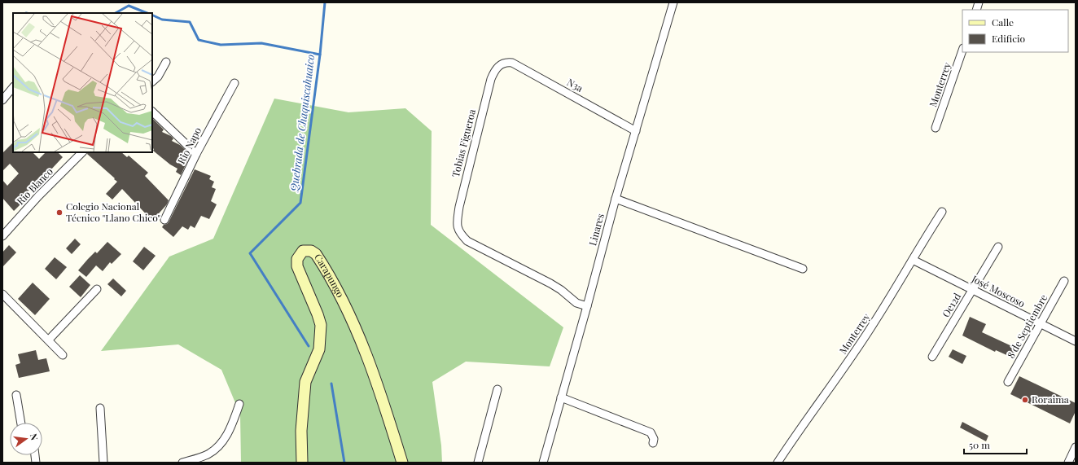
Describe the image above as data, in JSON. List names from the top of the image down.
{
  "streets": {
    "street": [
      "Monterrey",
      "N3a",
      "Tobias Figueroa",
      "Rio Napo",
      "Rio Blanco",
      "Linares",
      "Carapungo",
      "José Moscoso",
      "Oe12d",
      "8 de Septiembre"
    ]
  },
  "crossings": [
    ["Monterrey", "José Moscoso"],
    ["N3a", "Tobias Figueroa"],
    ["N3a", "Linares"],
    ["Tobias Figueroa", "Linares"],
    ["José Moscoso", "Oe12d"],
    ["José Moscoso", "8 de Septiembre"]
  ],
  "water": ["Quebrada de Chaquiscahuaico"],
  "places": ["Colegio Nacional Técnico \"Llano Chico\"", "Roraima"],
  "legend": ["Calle", "Edificio"],
  "scale_bar": "50 m",
  "north": "right"
}
